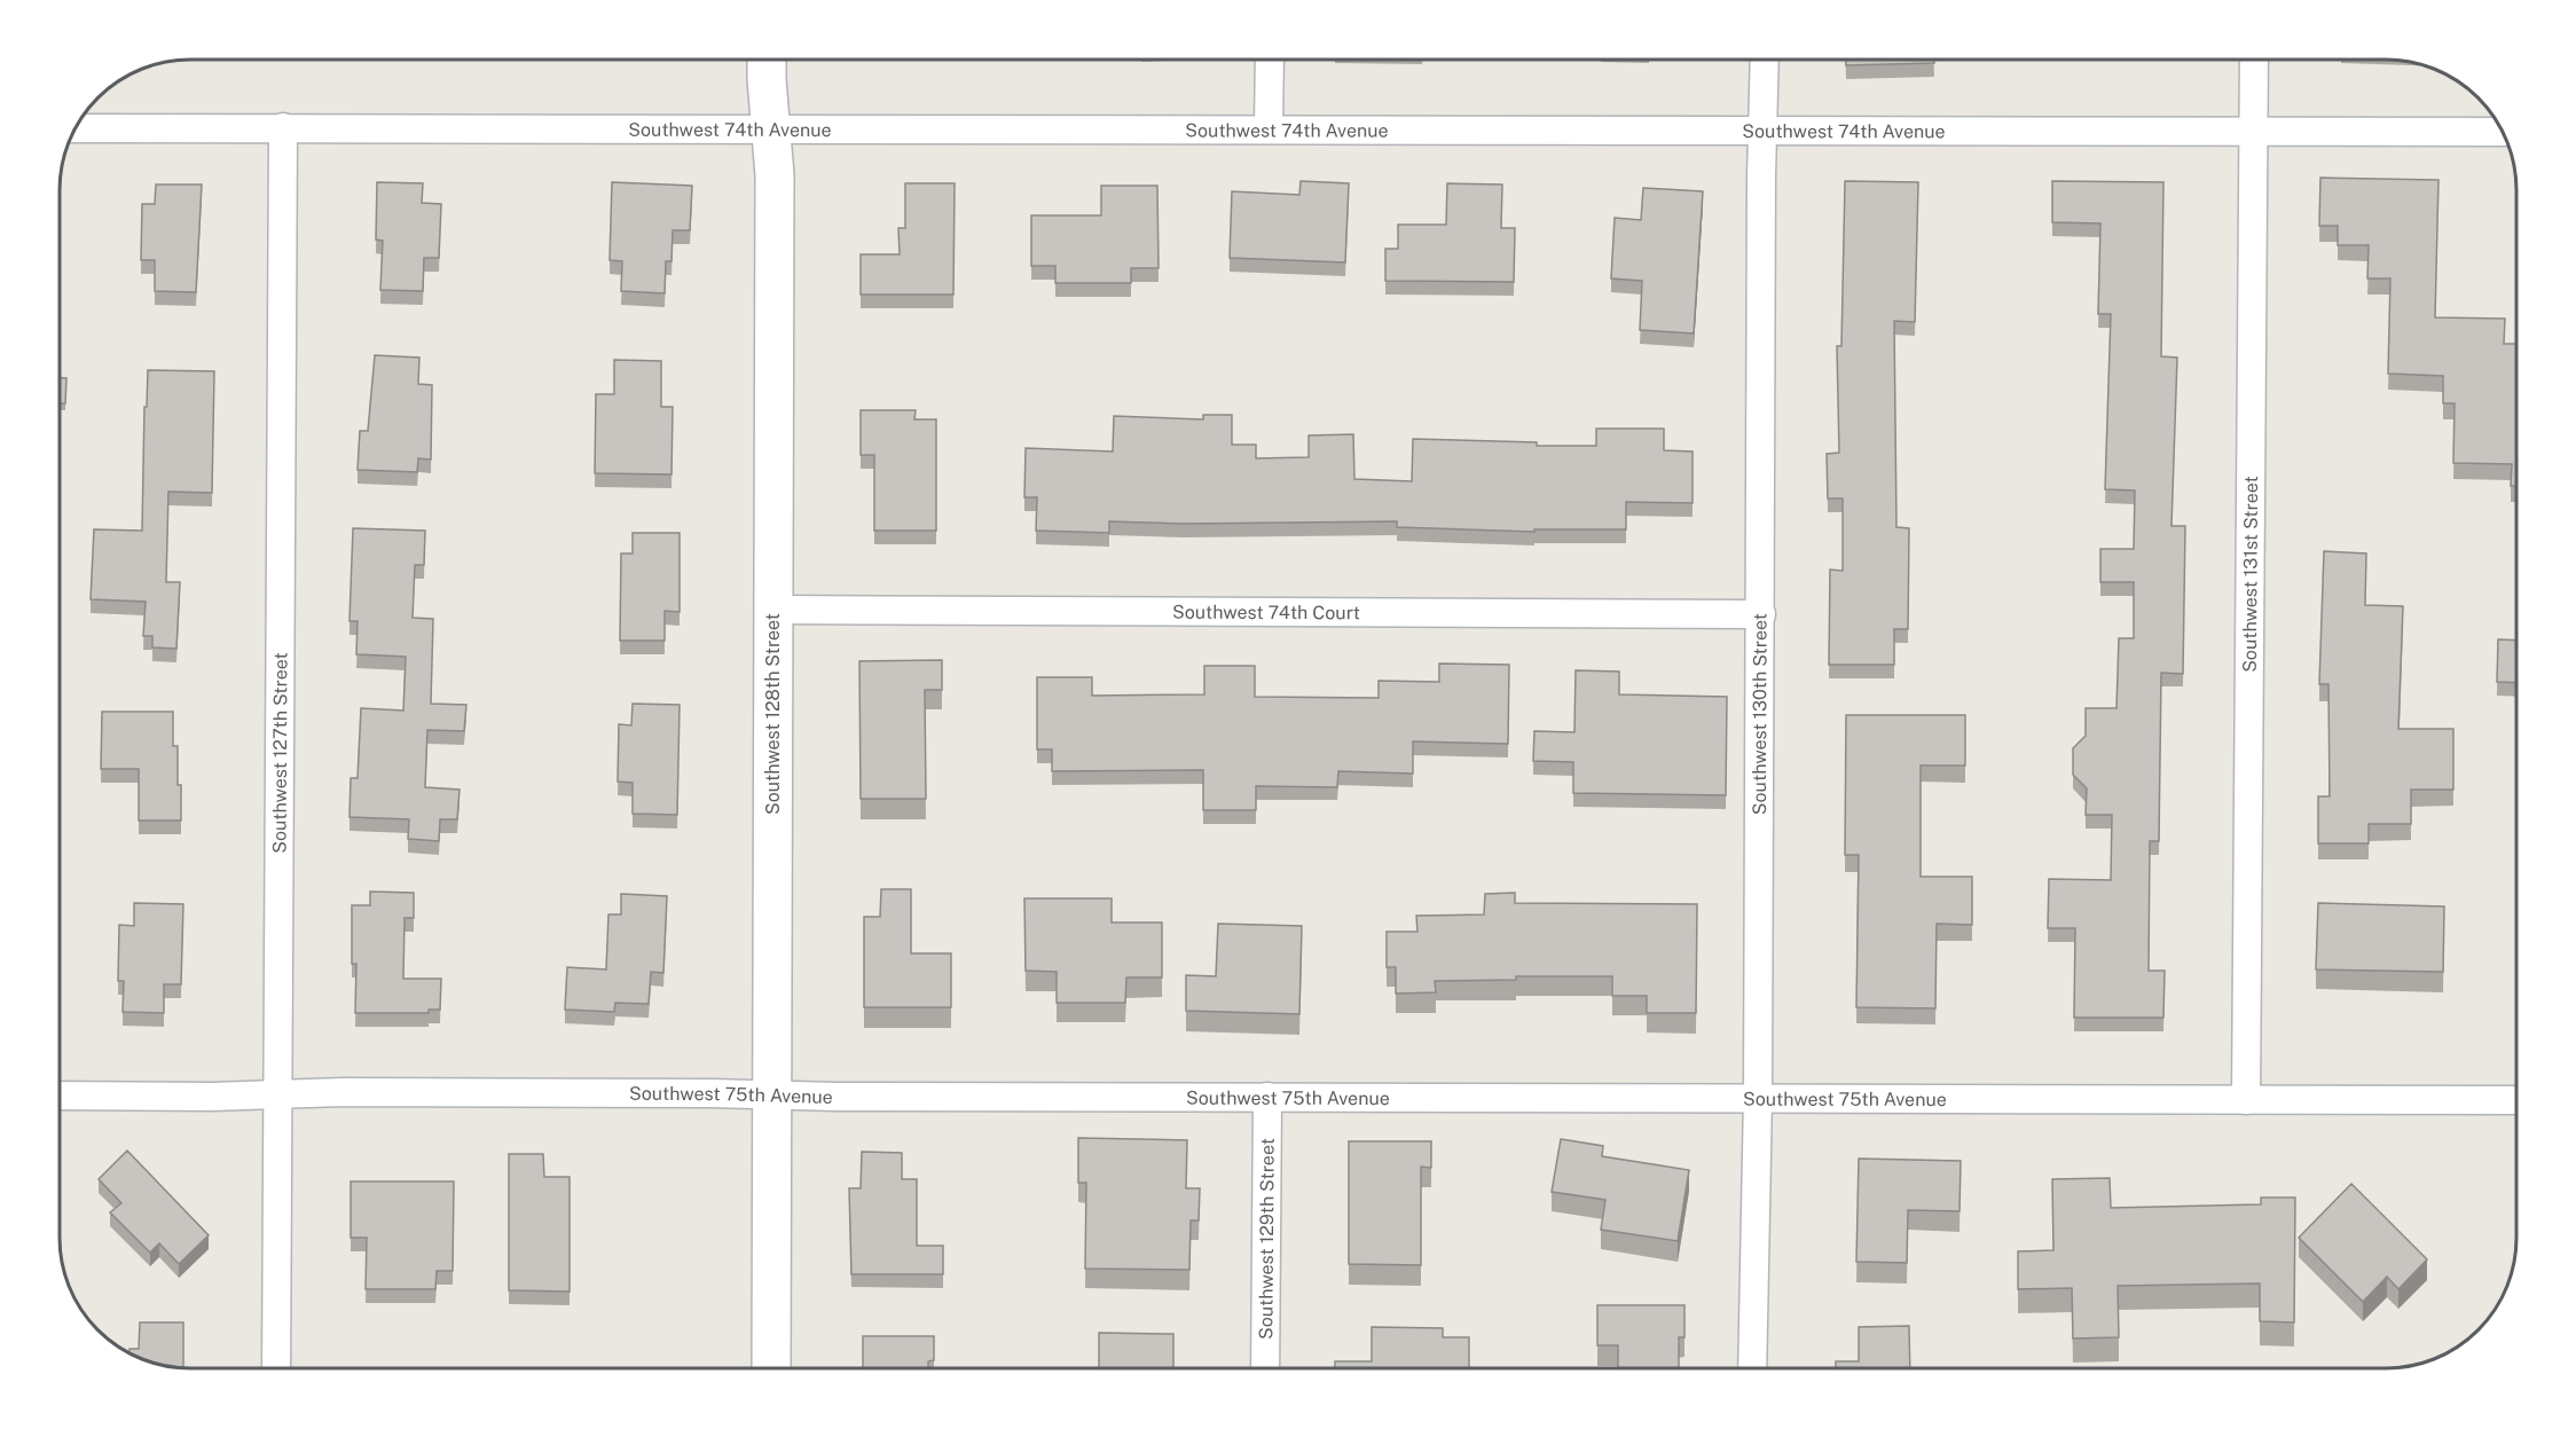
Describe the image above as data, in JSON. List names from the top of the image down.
{
  "streets": {
    "street": [
      "Southwest 74th Avenue",
      "Southwest 131st Street",
      "Southwest 74th Court",
      "Southwest 128th Street",
      "Southwest 130th Street",
      "Southwest 127th Street",
      "Southwest 75th Avenue",
      "Southwest 129th Street"
    ]
  },
  "crossings": [
    ["Southwest 74th Avenue", "Southwest 131st Street"],
    ["Southwest 74th Avenue", "Southwest 128th Street"],
    ["Southwest 74th Avenue", "Southwest 130th Street"],
    ["Southwest 74th Avenue", "Southwest 127th Street"],
    ["Southwest 131st Street", "Southwest 75th Avenue"],
    ["Southwest 74th Court", "Southwest 128th Street"],
    ["Southwest 74th Court", "Southwest 130th Street"],
    ["Southwest 128th Street", "Southwest 75th Avenue"],
    ["Southwest 130th Street", "Southwest 75th Avenue"],
    ["Southwest 127th Street", "Southwest 75th Avenue"],
    ["Southwest 75th Avenue", "Southwest 129th Street"]
  ]
}
